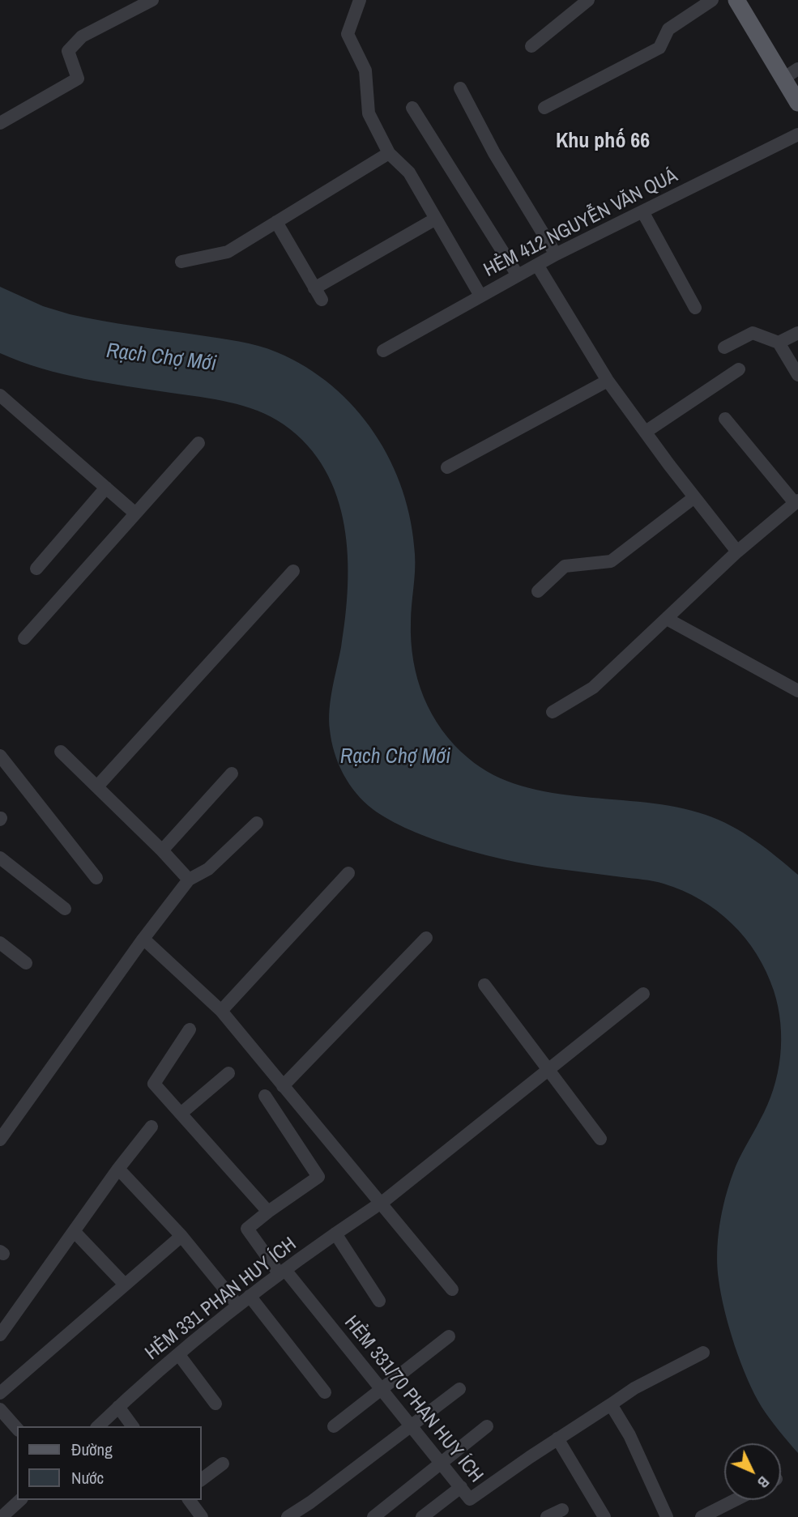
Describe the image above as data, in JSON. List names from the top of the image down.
{
  "streets": {
    "street": ["HẺM 412 NGUYỄN VĂN QUÁ", "HẺM 331 PHAN HUY ÍCH", "HẺM 331/70 PHAN HUY ÍCH"]
  },
  "crossings": [
    ["HẺM 331 PHAN HUY ÍCH", "HẺM 331/70 PHAN HUY ÍCH"]
  ],
  "districts": ["Khu phố 66"],
  "water": ["Rạch Chợ Mới"],
  "legend": ["Đường", "Nước"],
  "north": "bottom right"
}
